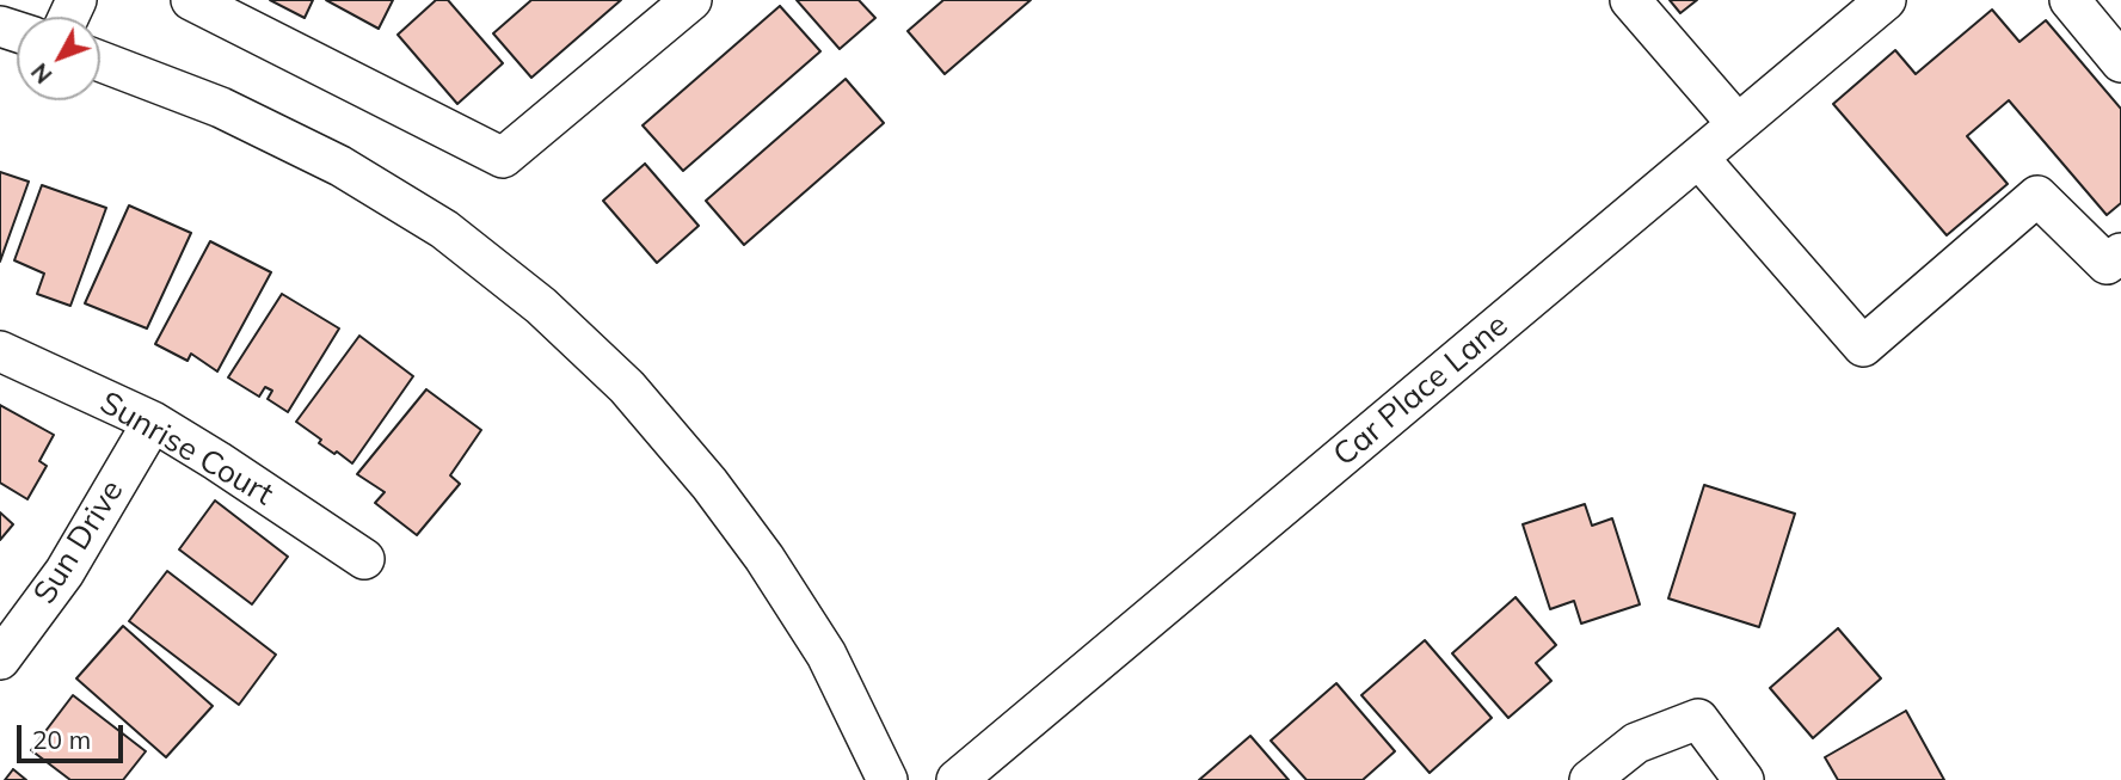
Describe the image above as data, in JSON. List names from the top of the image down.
{
  "streets": {
    "street": ["Car Place Lane", "Sunrise Court", "Sun Drive"]
  },
  "crossings": [
    ["Sunrise Court", "Sun Drive"]
  ],
  "scale_bar": "20 m",
  "north": "bottom left"
}
